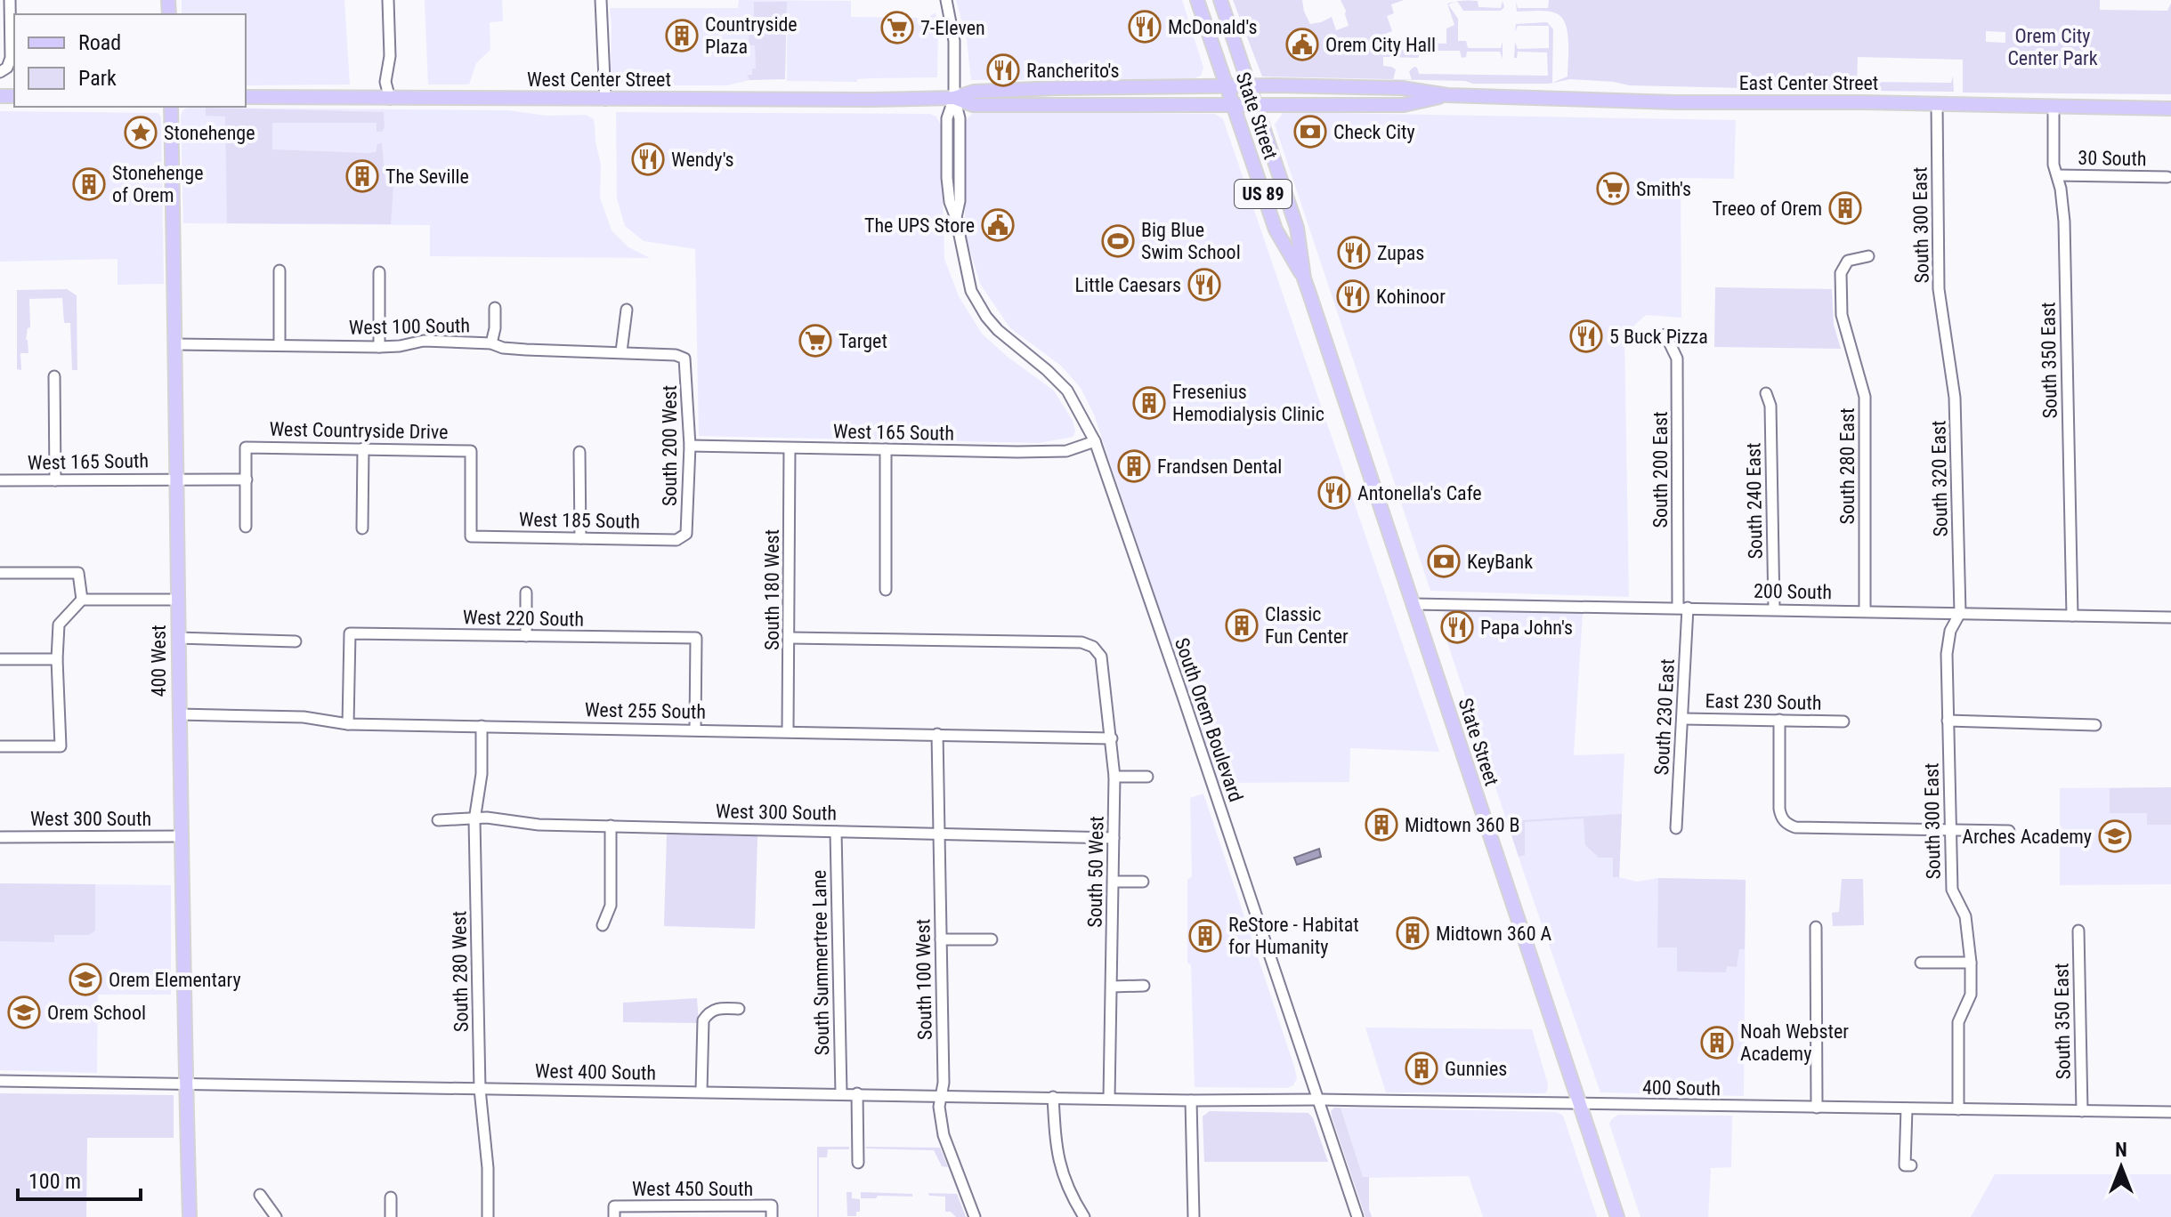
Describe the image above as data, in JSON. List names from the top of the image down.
{
  "streets": {
    "main road": [
      "West Center Street",
      "East Center Street",
      "State Street",
      "US 89",
      "400 West"
    ],
    "street": [
      "30 South",
      "South 300 East",
      "West 100 South",
      "South 350 East",
      "West Countryside Drive",
      "West 165 South",
      "South 200 West",
      "South 280 East",
      "South 200 East",
      "South 320 East",
      "South 240 East",
      "West 185 South",
      "South 180 West",
      "200 South",
      "West 220 South",
      "East 230 South",
      "West 255 South",
      "South 230 East",
      "South Orem Boulevard",
      "West 300 South",
      "South 50 West",
      "South Summertree Lane",
      "South 280 West",
      "South 100 West",
      "West 400 South",
      "400 South",
      "West 450 South"
    ]
  },
  "crossings": [
    ["West Center Street", "East Center Street"],
    ["West Center Street", "State Street"],
    ["West Center Street", "South Orem Boulevard"],
    ["East Center Street", "State Street"],
    ["East Center Street", "South 300 East"],
    ["East Center Street", "South 350 East"],
    ["State Street", "200 South"],
    ["State Street", "400 South"],
    ["30 South", "South 350 East"],
    ["South 300 East", "South 320 East"],
    ["South 300 East", "200 South"],
    ["South 300 East", "400 South"],
    ["West 100 South", "South 200 West"],
    ["West 100 South", "400 West"],
    ["South 350 East", "200 South"],
    ["South 350 East", "400 South"],
    ["West Countryside Drive", "West 185 South"],
    ["West 165 South", "South 200 West"],
    ["West 165 South", "South 180 West"],
    ["West 165 South", "400 West"],
    ["West 165 South", "South Orem Boulevard"],
    ["South 200 West", "West 185 South"],
    ["South 280 East", "200 South"],
    ["South 200 East", "200 South"],
    ["South 200 East", "South 230 East"],
    ["South 320 East", "200 South"],
    ["South 240 East", "200 South"],
    ["South 180 West", "West 255 South"],
    ["South 180 West", "South 50 West"],
    ["200 South", "South 230 East"],
    ["West 220 South", "West 255 South"],
    ["400 West", "West 255 South"],
    ["400 West", "West 300 South"],
    ["400 West", "West 400 South"],
    ["East 230 South", "South 230 East"],
    ["West 255 South", "South 50 West"],
    ["West 255 South", "South 280 West"],
    ["West 255 South", "South 100 West"],
    ["South Orem Boulevard", "400 South"],
    ["West 300 South", "South 50 West"],
    ["West 300 South", "South Summertree Lane"],
    ["West 300 South", "South 280 West"],
    ["West 300 South", "South 100 West"],
    ["South 50 West", "West 400 South"],
    ["South Summertree Lane", "West 400 South"],
    ["South 280 West", "West 400 South"],
    ["South 100 West", "West 400 South"],
    ["West 400 South", "400 South"]
  ],
  "parks": ["Orem City Center Park"],
  "places": {
    "restaurant": [
      "McDonald's",
      "Rancherito's",
      "Wendy's",
      "Zupas",
      "Little Caesars",
      "Kohinoor",
      "5 Buck Pizza",
      "Antonella's Cafe",
      "Papa John's"
    ],
    "supermarket": ["7-Eleven", "Smith's", "Target"],
    "building": [
      "Countryside Plaza",
      "The Seville",
      "Stonehenge of Orem",
      "Treeo of Orem",
      "Fresenius Hemodialysis Clinic",
      "Frandsen Dental",
      "Classic Fun Center",
      "Midtown 360 B",
      "Midtown 360 A",
      "ReStore - Habitat for Humanity",
      "Noah Webster Academy",
      "Gunnies"
    ],
    "public building": ["Orem City Hall", "The UPS Store"],
    "bank": ["Check City", "KeyBank"],
    "place": ["Stonehenge"],
    "sports": ["Big Blue Swim School"],
    "school or university": ["Arches Academy", "Orem Elementary", "Orem School"]
  },
  "legend": ["Road", "Park"],
  "scale_bar": "100 m",
  "north": "top"
}
